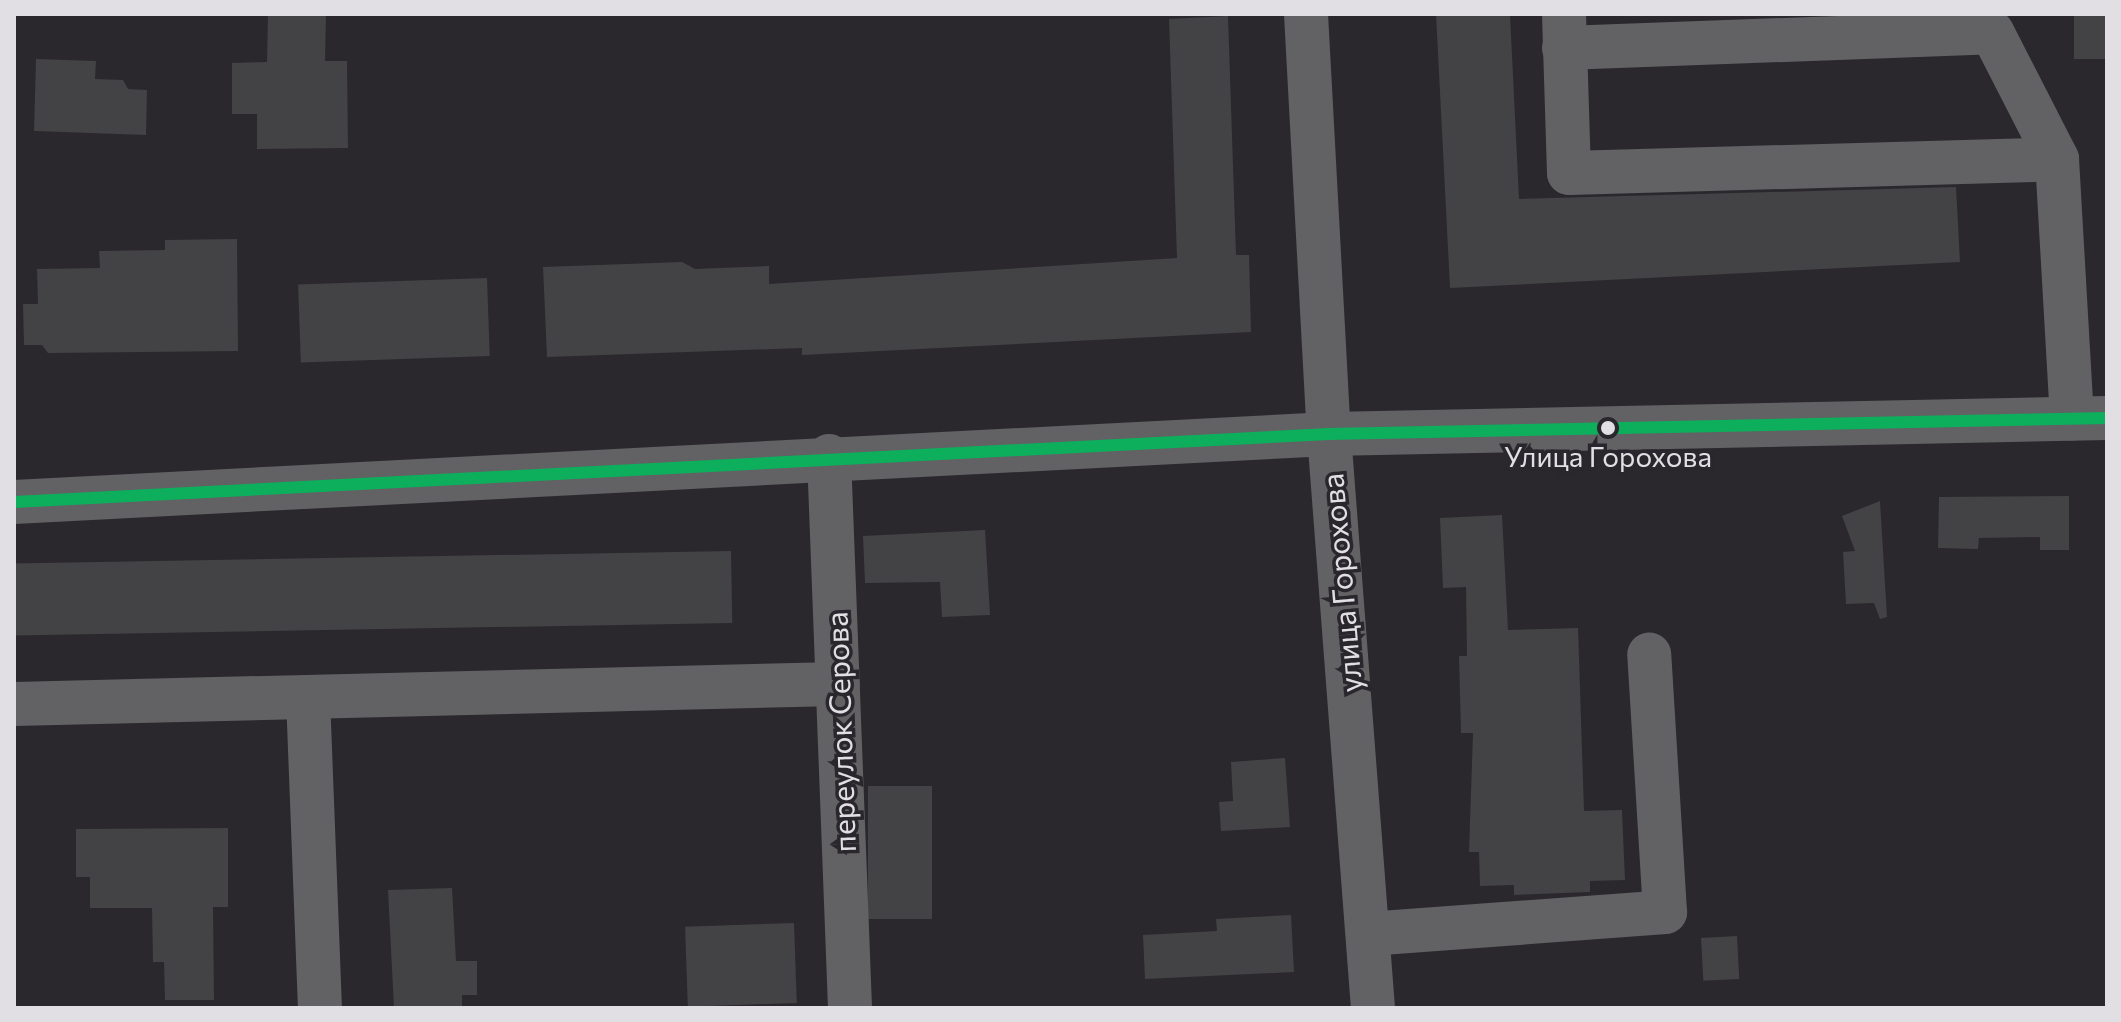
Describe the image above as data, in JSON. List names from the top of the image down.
{
  "streets": {
    "street": ["улица Горохова", "переулок Серова"]
  },
  "places": ["Улица Горохова"]
}
